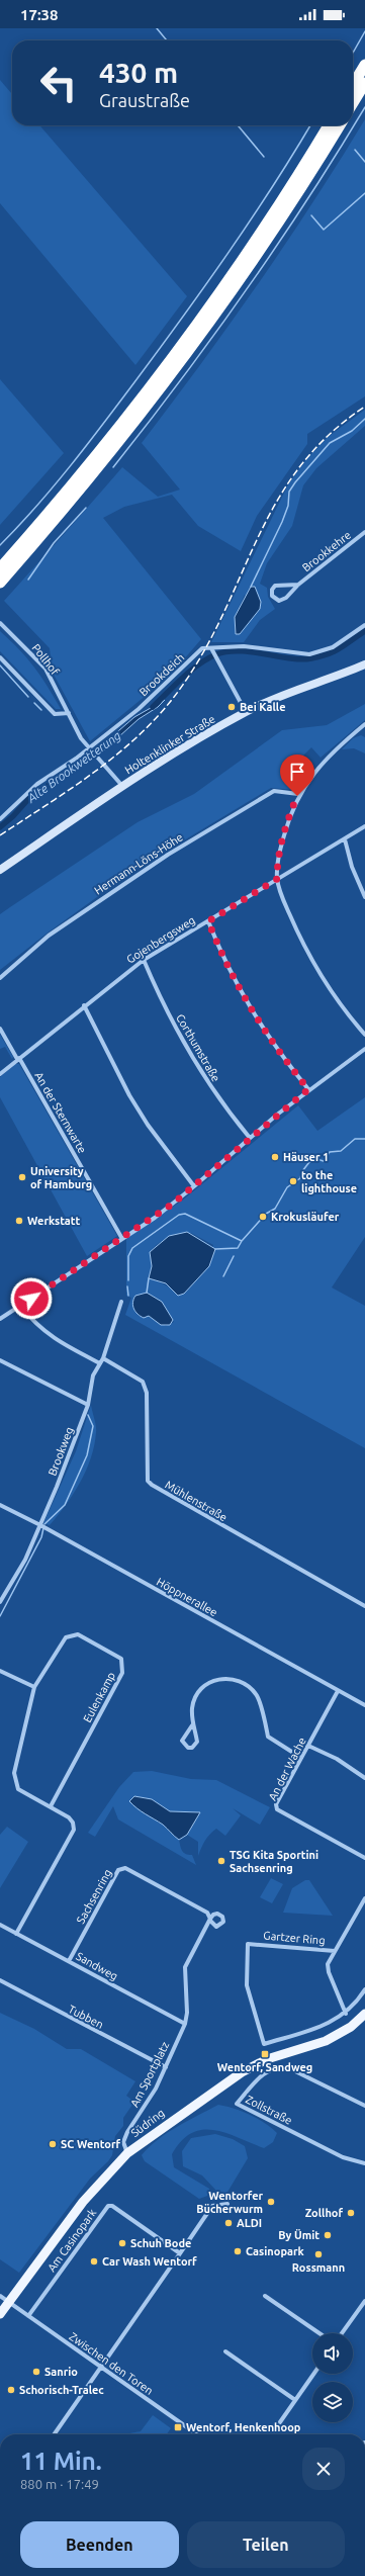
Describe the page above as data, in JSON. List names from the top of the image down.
{
  "streets": {
    "main road": ["Holtenklinker Straße", "Südring"],
    "street": [
      "Brookkehre",
      "Pollhof",
      "Brookdeich",
      "Hermann-Löns-Höhe",
      "Gojenbergsweg",
      "Corthumstraße",
      "An der Sternwarte",
      "Brookweg",
      "Mühlenstraße",
      "Höppnerallee",
      "Eulenkamp",
      "An der Wache",
      "Sachsenring",
      "Gartzer Ring",
      "Sandweg",
      "Tubben",
      "Am Sportplatz",
      "Zollstraße",
      "Am Casinopark",
      "Zwischen den Toren"
    ]
  },
  "crossings": [
    ["Pollhof", "Brookdeich"],
    ["Pollhof", "Holtenklinker Straße"],
    ["Gojenbergsweg", "Corthumstraße"],
    ["Gojenbergsweg", "An der Sternwarte"],
    ["Brookweg", "Mühlenstraße"],
    ["Brookweg", "Höppnerallee"],
    ["Höppnerallee", "An der Wache"],
    ["Eulenkamp", "Sandweg"],
    ["Sachsenring", "Sandweg"],
    ["Sachsenring", "Am Sportplatz"],
    ["Sandweg", "Am Sportplatz"],
    ["Tubben", "Am Sportplatz"],
    ["Am Sportplatz", "Südring"],
    ["Südring", "Zwischen den Toren"],
    ["Am Casinopark", "Zwischen den Toren"]
  ],
  "water": ["Alte Brookwetterung"],
  "places": {
    "other": [
      "Bei Kalle",
      "Häuser 1",
      "University of Hamburg",
      "to the lighthouse",
      "Krokusläufer",
      "Werkstatt",
      "TSG Kita Sportini Sachsenring",
      "SC Wentorf",
      "Wentorfer Bücherwurm",
      "Zollhof",
      "ALDI",
      "By Ümit",
      "Schuh Bode",
      "Casinopark",
      "Rossmann",
      "Car Wash Wentorf",
      "Sanrio",
      "Schorisch-Tralec"
    ],
    "transit": ["Wentorf, Sandweg", "Wentorf, Henkenhoop"]
  },
  "page": {
    "status": "17:38",
    "turn": ["430 m", "Graustraße"],
    "heading": ["11 Min.", "880 m · 17:49"],
    "buttons": ["Beenden", "Teilen"]
  }
}
